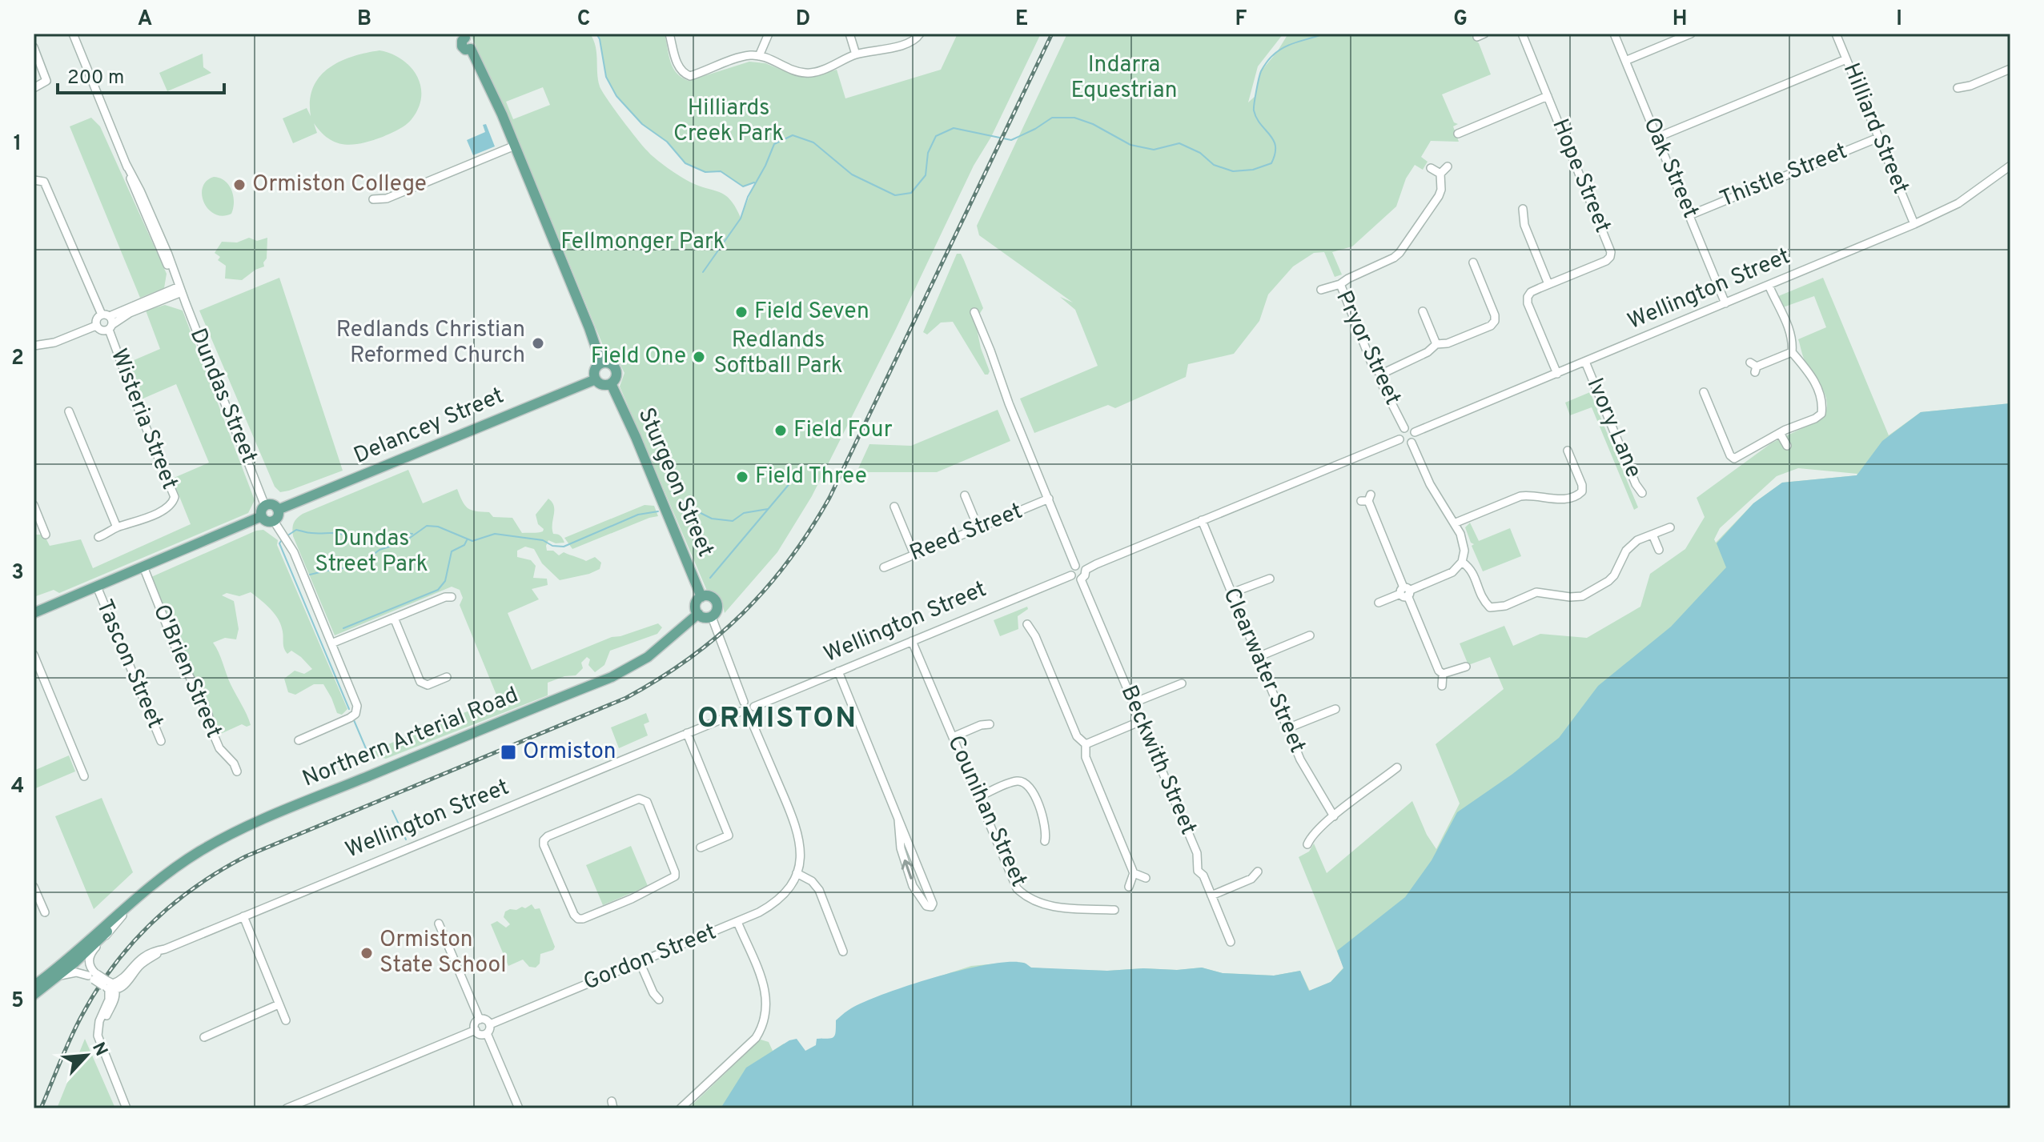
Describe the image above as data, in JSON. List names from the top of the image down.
{
  "streets": {
    "main road": ["Delancey Street", "Sturgeon Street", "Northern Arterial Road"],
    "street": [
      "Hilliard Street",
      "Oak Street",
      "Hope Street",
      "Thistle Street",
      "Wellington Street",
      "Pryor Street",
      "Dundas Street",
      "Wisteria Street",
      "Ivory Lane",
      "Reed Street",
      "Tascon Street",
      "Clearwater Street",
      "O'Brien Street",
      "Beckwith Street",
      "Counihan Street",
      "Gordon Street"
    ]
  },
  "crossings": [
    ["Hilliard Street", "Thistle Street"],
    ["Hilliard Street", "Wellington Street"],
    ["Oak Street", "Thistle Street"],
    ["Oak Street", "Wellington Street"],
    ["Wellington Street", "Pryor Street"],
    ["Wellington Street", "Ivory Lane"],
    ["Wellington Street", "Sturgeon Street"],
    ["Wellington Street", "Beckwith Street"],
    ["Wellington Street", "Counihan Street"],
    ["Dundas Street", "Delancey Street"],
    ["Delancey Street", "Sturgeon Street"],
    ["Sturgeon Street", "Northern Arterial Road"]
  ],
  "districts": ["ORMISTON"],
  "parks": [
    "Indarra Equestrian",
    "Hilliards Creek Park",
    "Fellmonger Park",
    "Redlands Softball Park",
    "Dundas Street Park"
  ],
  "places": {
    "other": [
      "Ormiston College",
      "Field Seven",
      "Redlands Christian Reformed Church",
      "Field One",
      "Field Four",
      "Field Three",
      "Ormiston State School"
    ],
    "transit": ["Ormiston"]
  },
  "scale_bar": "200 m",
  "north": "top right",
  "grid": {
    "columns": [
      "A",
      "B",
      "C",
      "D",
      "E",
      "F",
      "G",
      "H",
      "I"
    ],
    "rows": [
      "1",
      "2",
      "3",
      "4",
      "5"
    ]
  }
}
